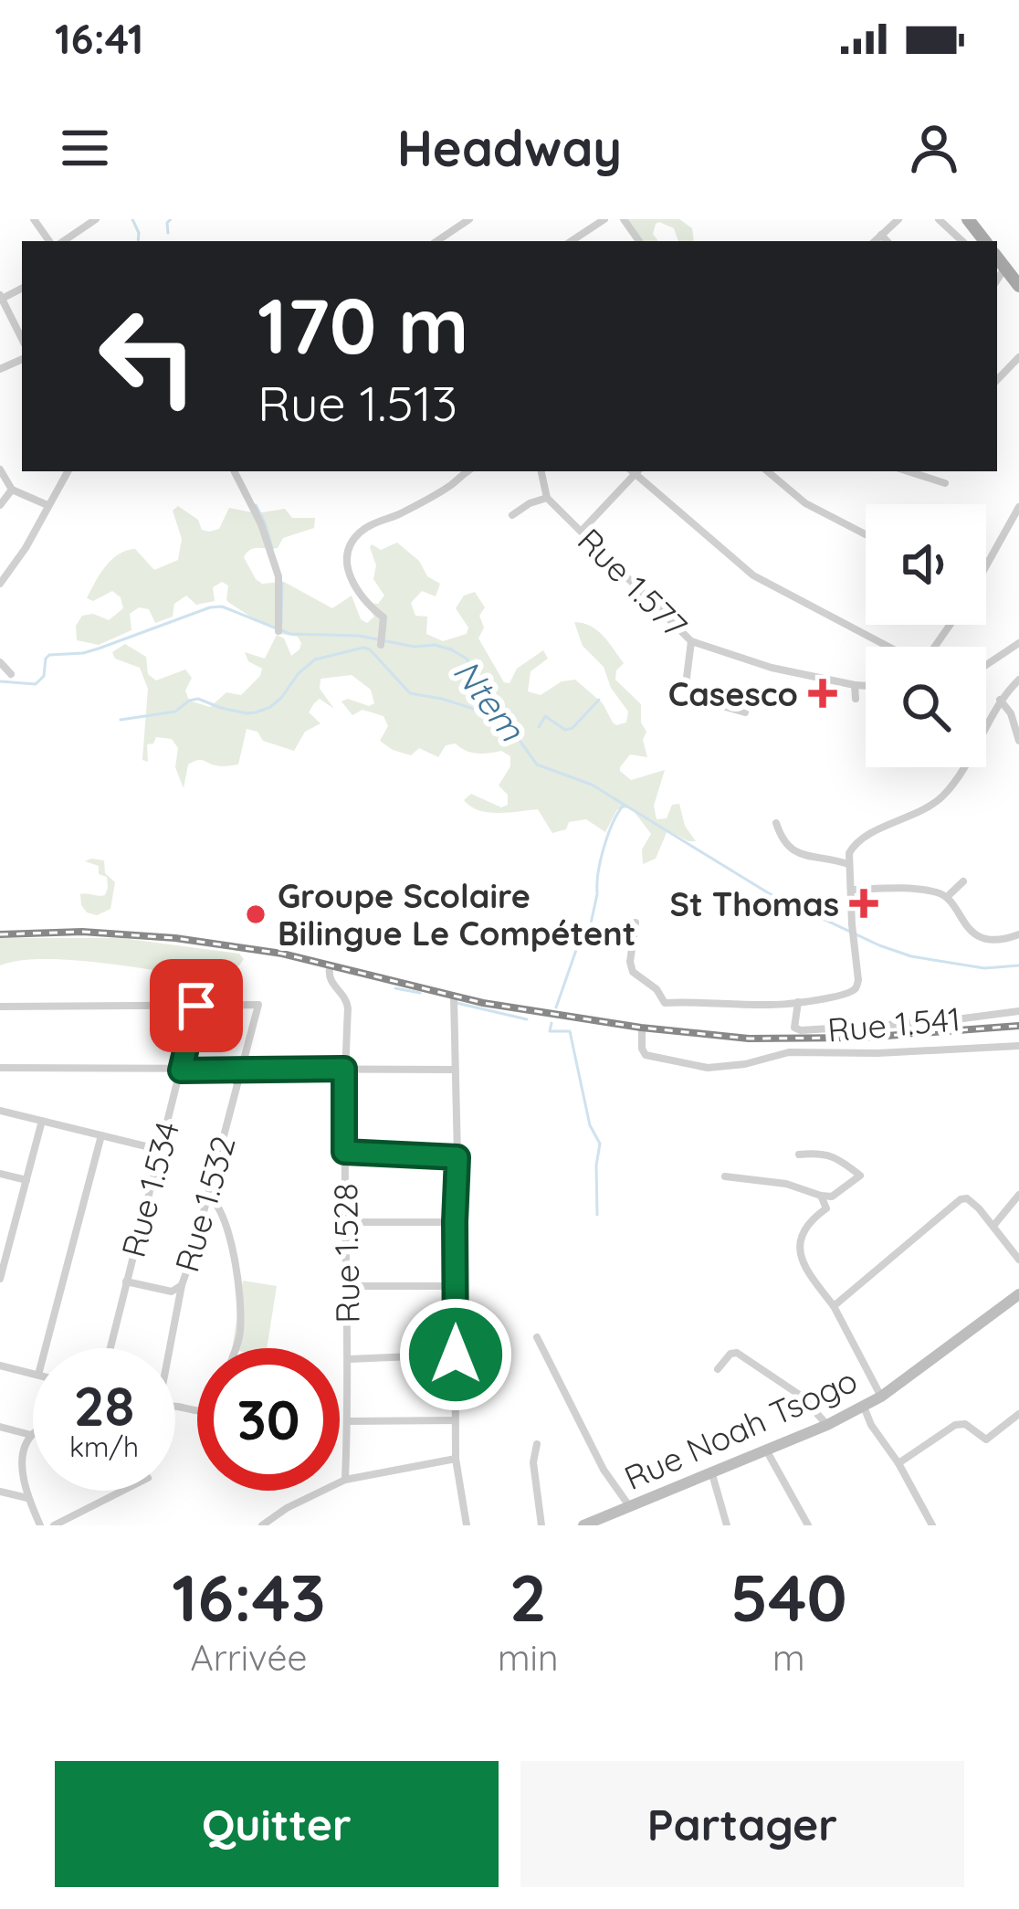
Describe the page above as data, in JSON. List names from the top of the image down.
{
  "streets": {
    "main road": ["Rue Noah Tsogo"],
    "street": [
      "Rue 1.577",
      "Rue 1.541",
      "Rue 1.534",
      "Rue 1.532",
      "Rue 1.528"
    ]
  },
  "crossings": [
    ["Rue 1.534", "Rue 1.532"]
  ],
  "water": ["Ntem"],
  "places": {
    "health": ["Casesco", "St Thomas"],
    "other": ["Groupe Scolaire Bilingue Le Compétent"]
  },
  "page": {
    "status": "16:41",
    "header": "Headway",
    "turn": ["170 m", "Rue 1.513"],
    "speed": "28 km/h",
    "limit": "30",
    "eta": [
      "16:43",
      "Arrivée",
      "2",
      "min",
      "540",
      "m"
    ],
    "buttons": ["Quitter", "Partager"]
  }
}
